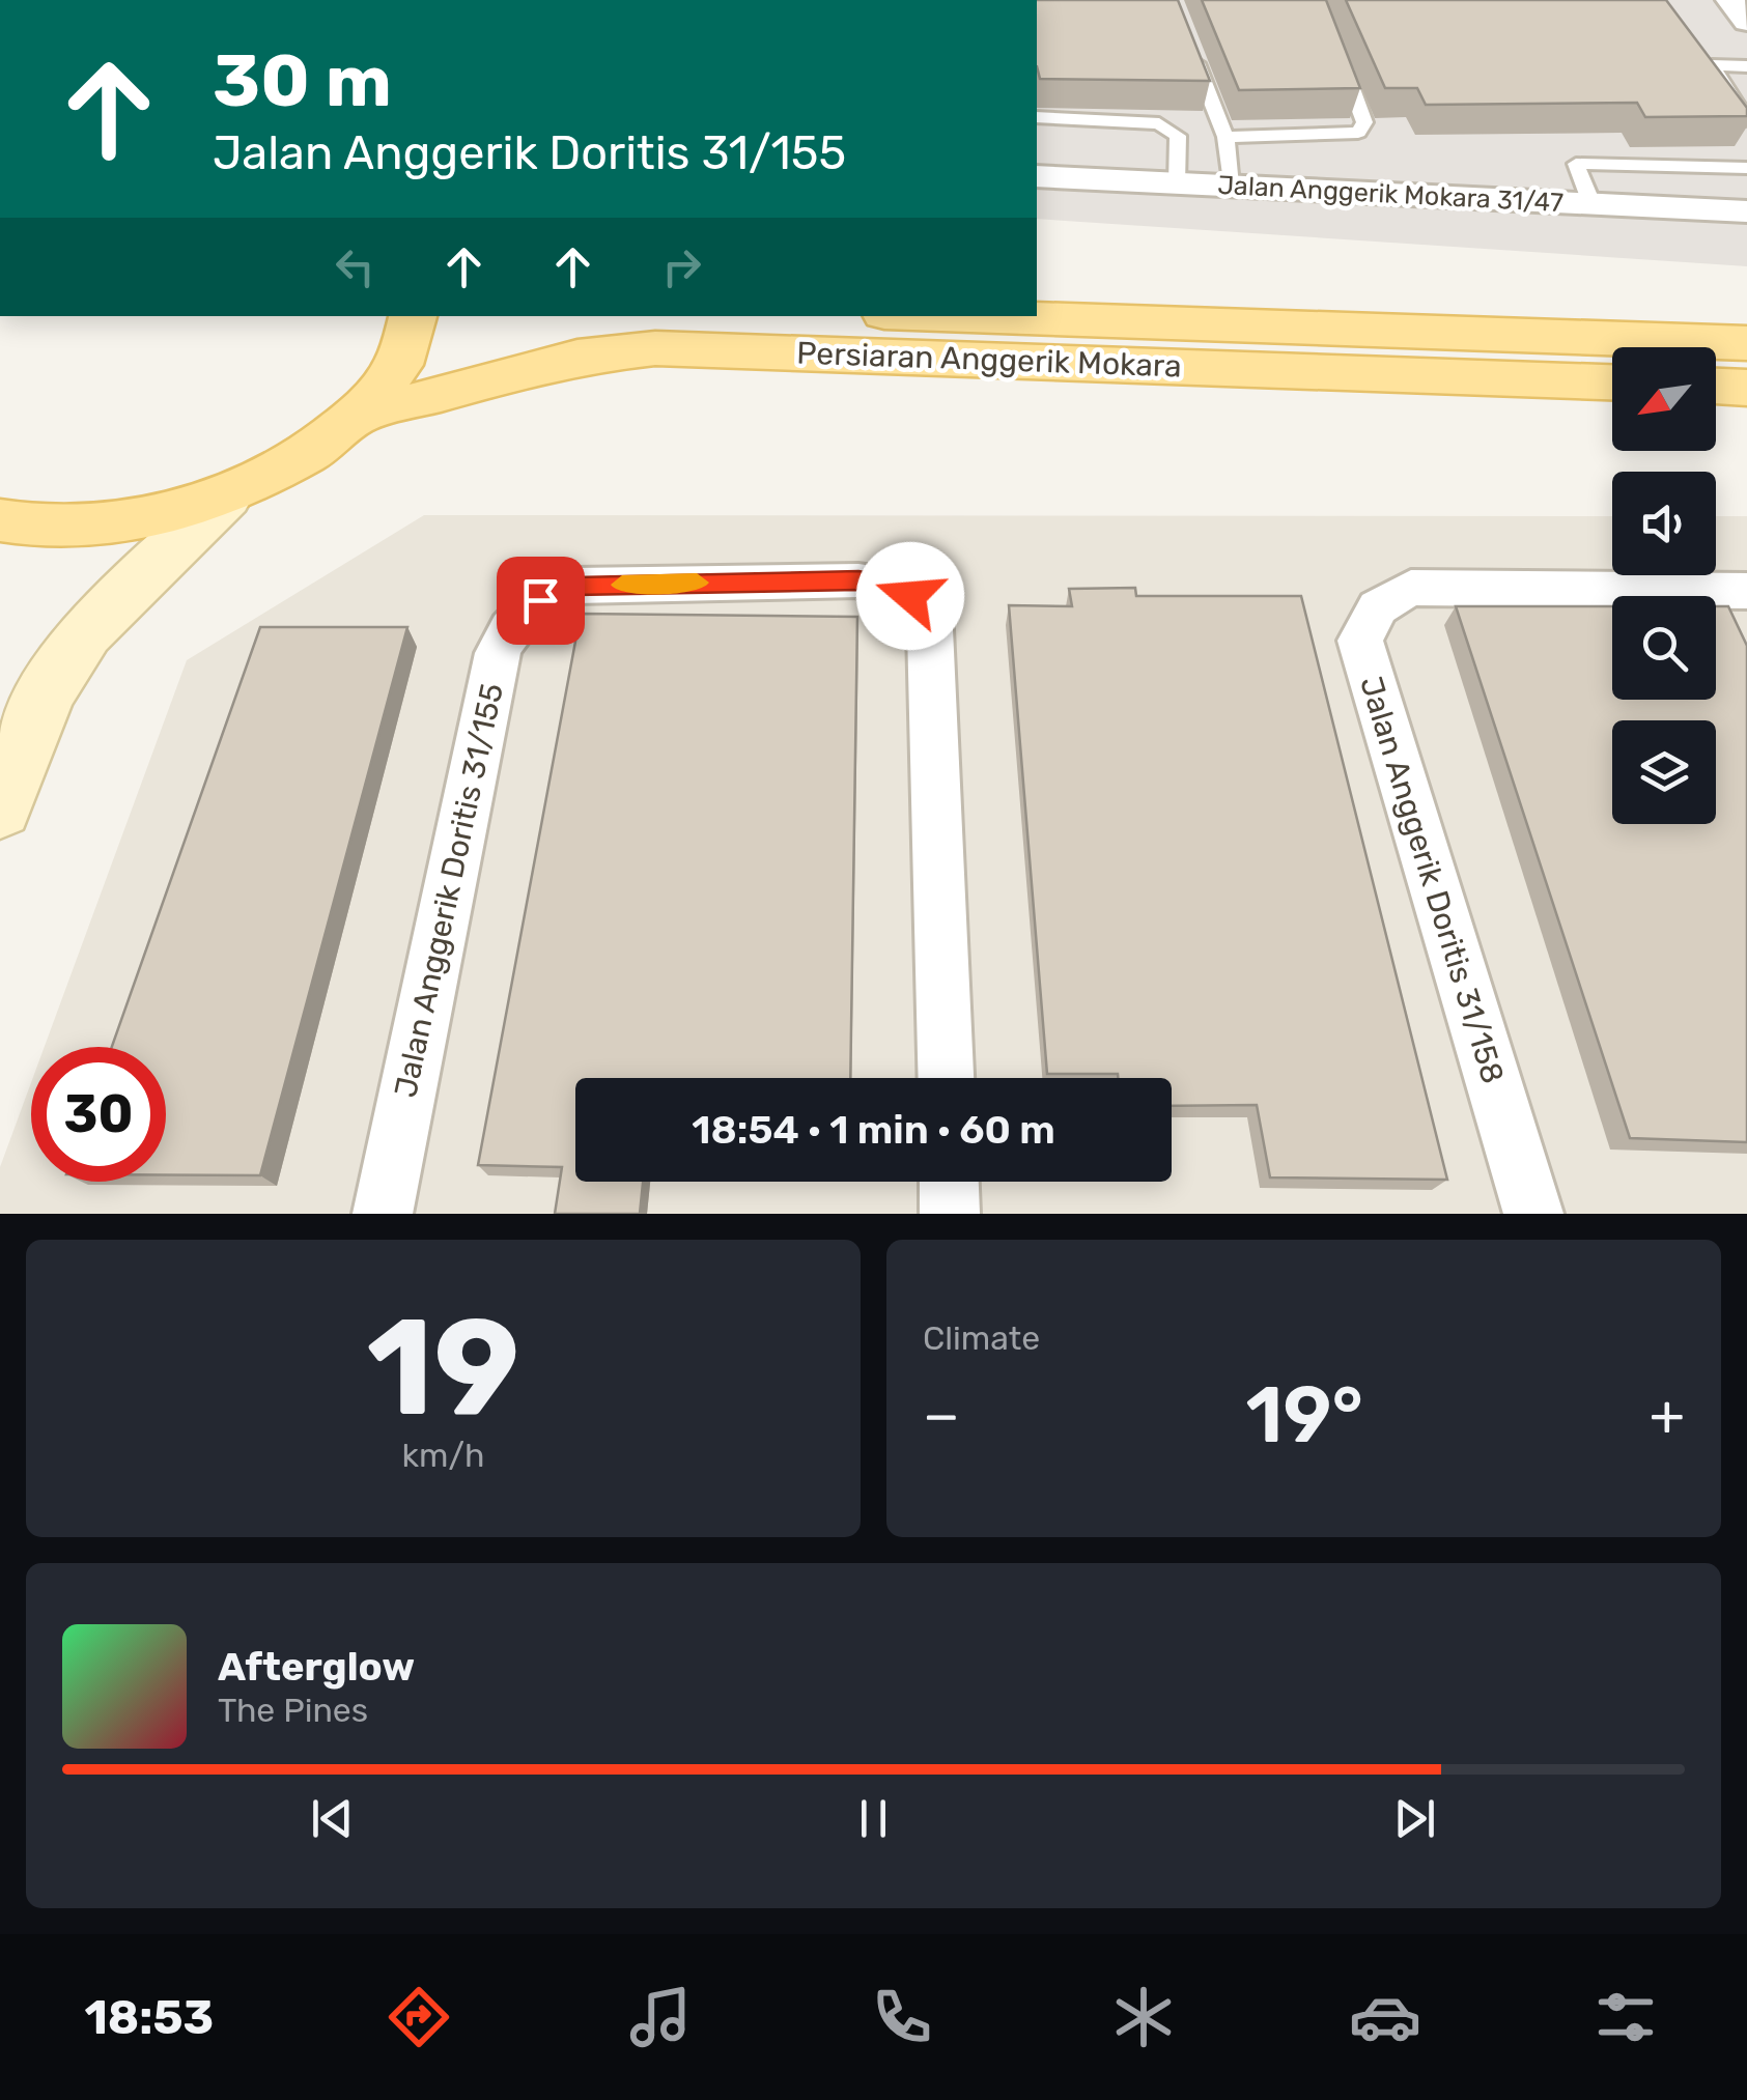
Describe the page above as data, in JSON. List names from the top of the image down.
{
  "streets": {
    "main road": ["Persiaran Anggerik Mokara"],
    "street": ["Jalan Anggerik Mokara 31/47", "Jalan Anggerik Doritis 31/158", "Jalan Anggerik Doritis 31/155"]
  },
  "north": "bottom left",
  "page": {
    "turn": ["30 m", "Jalan Anggerik Doritis 31/155"],
    "limit": "30",
    "trip": "18:54 · 1 min · 60 m",
    "tile": [
      ["19", "km/h"],
      "Climate"
    ],
    "heat": ["−", "19°", "+"],
    "song": ["Afterglow", "The Pines"],
    "tabs": "18:53"
  }
}
